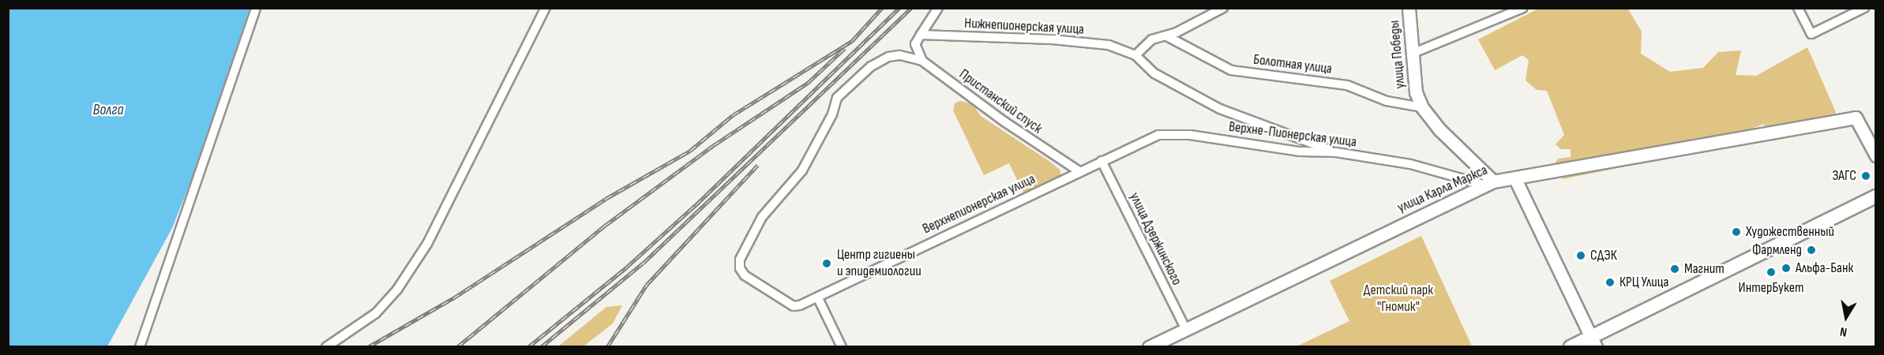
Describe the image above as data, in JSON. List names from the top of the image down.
{
  "streets": {
    "street": [
      "Нижнепионерская улица",
      "улица Победы",
      "Болотная улица",
      "Пристанский спуск",
      "Верхне-Пионерская улица",
      "улица Карла Маркса",
      "Верхнепионерская улица",
      "улица Дзержинского"
    ]
  },
  "crossings": [
    ["Нижнепионерская улица", "Пристанский спуск"],
    ["улица Победы", "Болотная улица"],
    ["улица Победы", "Верхне-Пионерская улица"],
    ["улица Победы", "улица Карла Маркса"],
    ["Пристанский спуск", "Верхнепионерская улица"],
    ["Верхне-Пионерская улица", "улица Карла Маркса"],
    ["Верхне-Пионерская улица", "Верхнепионерская улица"],
    ["Верхне-Пионерская улица", "улица Дзержинского"],
    ["улица Карла Маркса", "улица Дзержинского"],
    ["Верхнепионерская улица", "улица Дзержинского"]
  ],
  "water": ["Волга"],
  "parks": ["Детский парк \"Гномик\""],
  "places": [
    "ЗАГС",
    "Художественный",
    "Фармленд",
    "СДЭК",
    "Центр гигиены и эпидемиологии",
    "Альфа-Банк",
    "Магнит",
    "ИнтерБукет",
    "КРЦ Улица"
  ],
  "north": "bottom"
}
